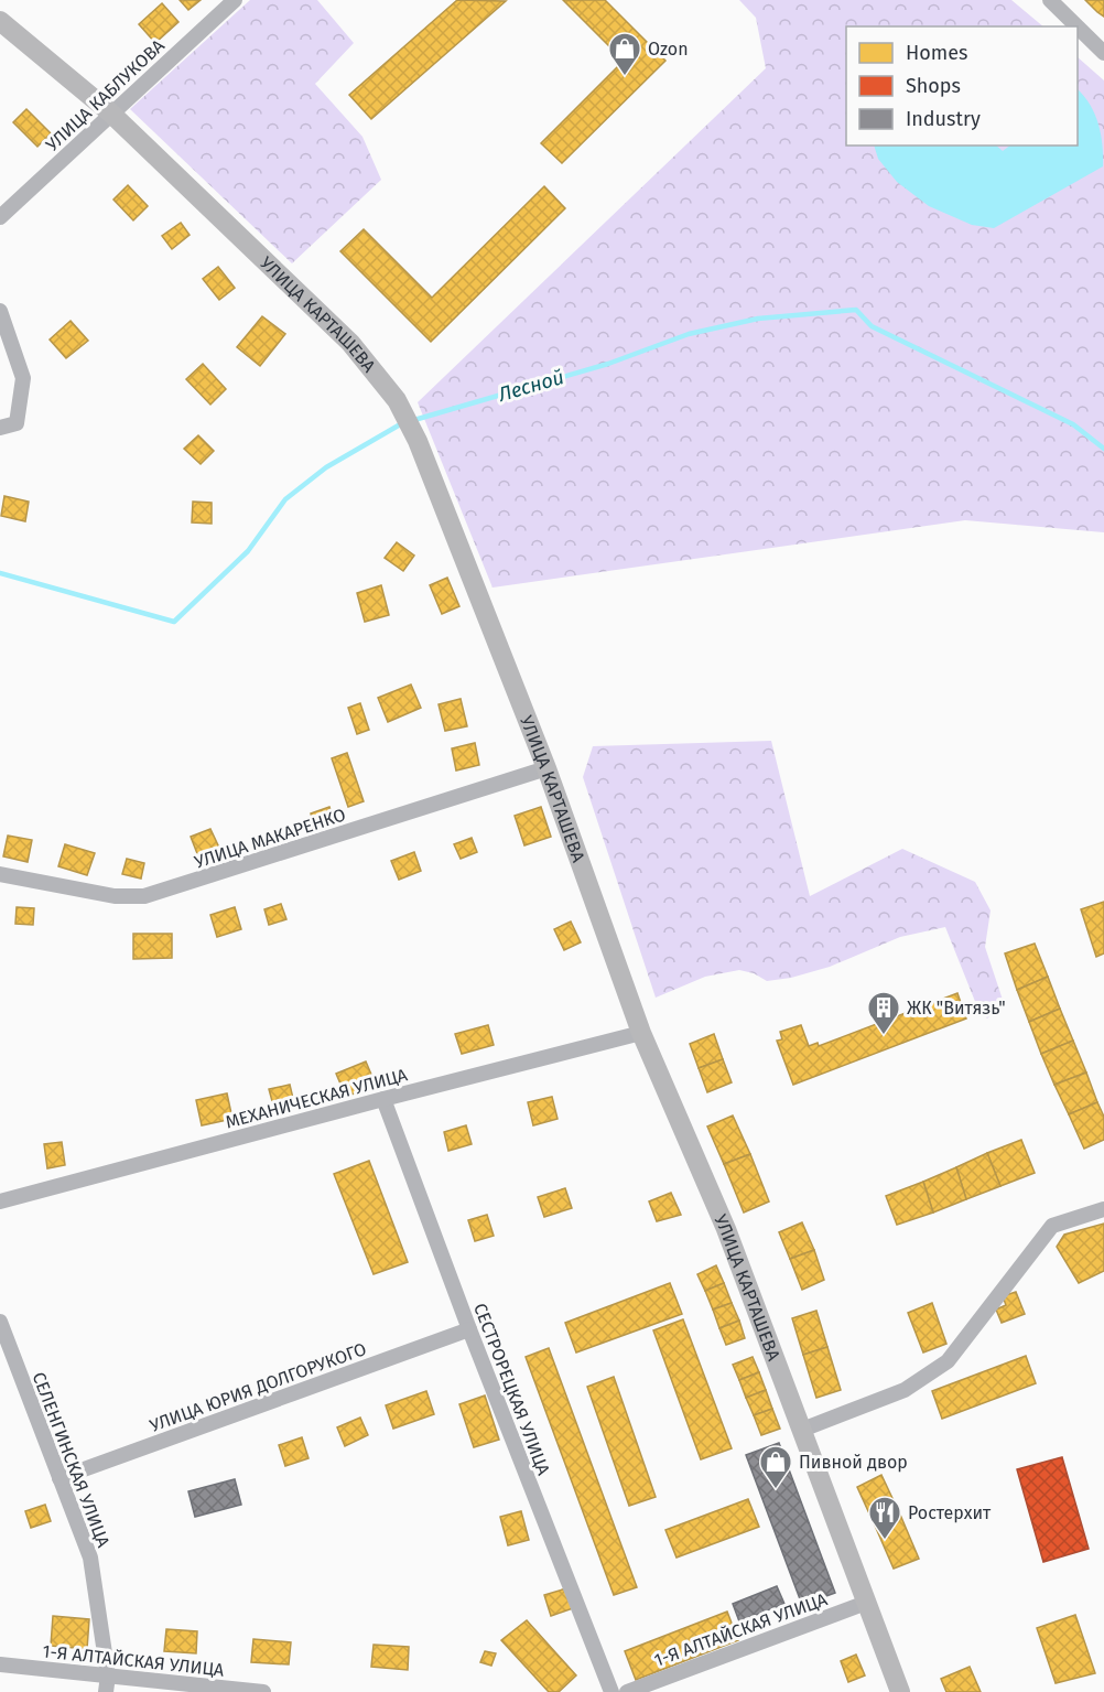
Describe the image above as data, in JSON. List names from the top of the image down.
{
  "streets": {
    "main road": ["УЛИЦА КАРТАШЕВА"],
    "street": [
      "УЛИЦА КАБЛУКОВА",
      "УЛИЦА МАКАРЕНКО",
      "МЕХАНИЧЕСКАЯ УЛИЦА",
      "УЛИЦА ЮРИЯ ДОЛГОРУКОГО",
      "СЕСТРОРЕЦКАЯ УЛИЦА",
      "СЕЛЕНГИНСКАЯ УЛИЦА",
      "1-Я АЛТАЙСКАЯ УЛИЦА"
    ]
  },
  "crossings": [
    ["УЛИЦА КАБЛУКОВА", "УЛИЦА КАРТАШЕВА"],
    ["УЛИЦА КАРТАШЕВА", "УЛИЦА МАКАРЕНКО"],
    ["УЛИЦА КАРТАШЕВА", "МЕХАНИЧЕСКАЯ УЛИЦА"],
    ["УЛИЦА КАРТАШЕВА", "1-Я АЛТАЙСКАЯ УЛИЦА"],
    ["МЕХАНИЧЕСКАЯ УЛИЦА", "СЕСТРОРЕЦКАЯ УЛИЦА"],
    ["УЛИЦА ЮРИЯ ДОЛГОРУКОГО", "СЕСТРОРЕЦКАЯ УЛИЦА"],
    ["УЛИЦА ЮРИЯ ДОЛГОРУКОГО", "СЕЛЕНГИНСКАЯ УЛИЦА"],
    ["СЕЛЕНГИНСКАЯ УЛИЦА", "1-Я АЛТАЙСКАЯ УЛИЦА"]
  ],
  "water": ["Лесной"],
  "places": {
    "shop": ["Ozon", "Пивной двор"],
    "building": ["ЖК \"Витязь\""],
    "restaurant": ["Ростерхит"]
  },
  "legend": ["Homes", "Shops", "Industry"]
}
